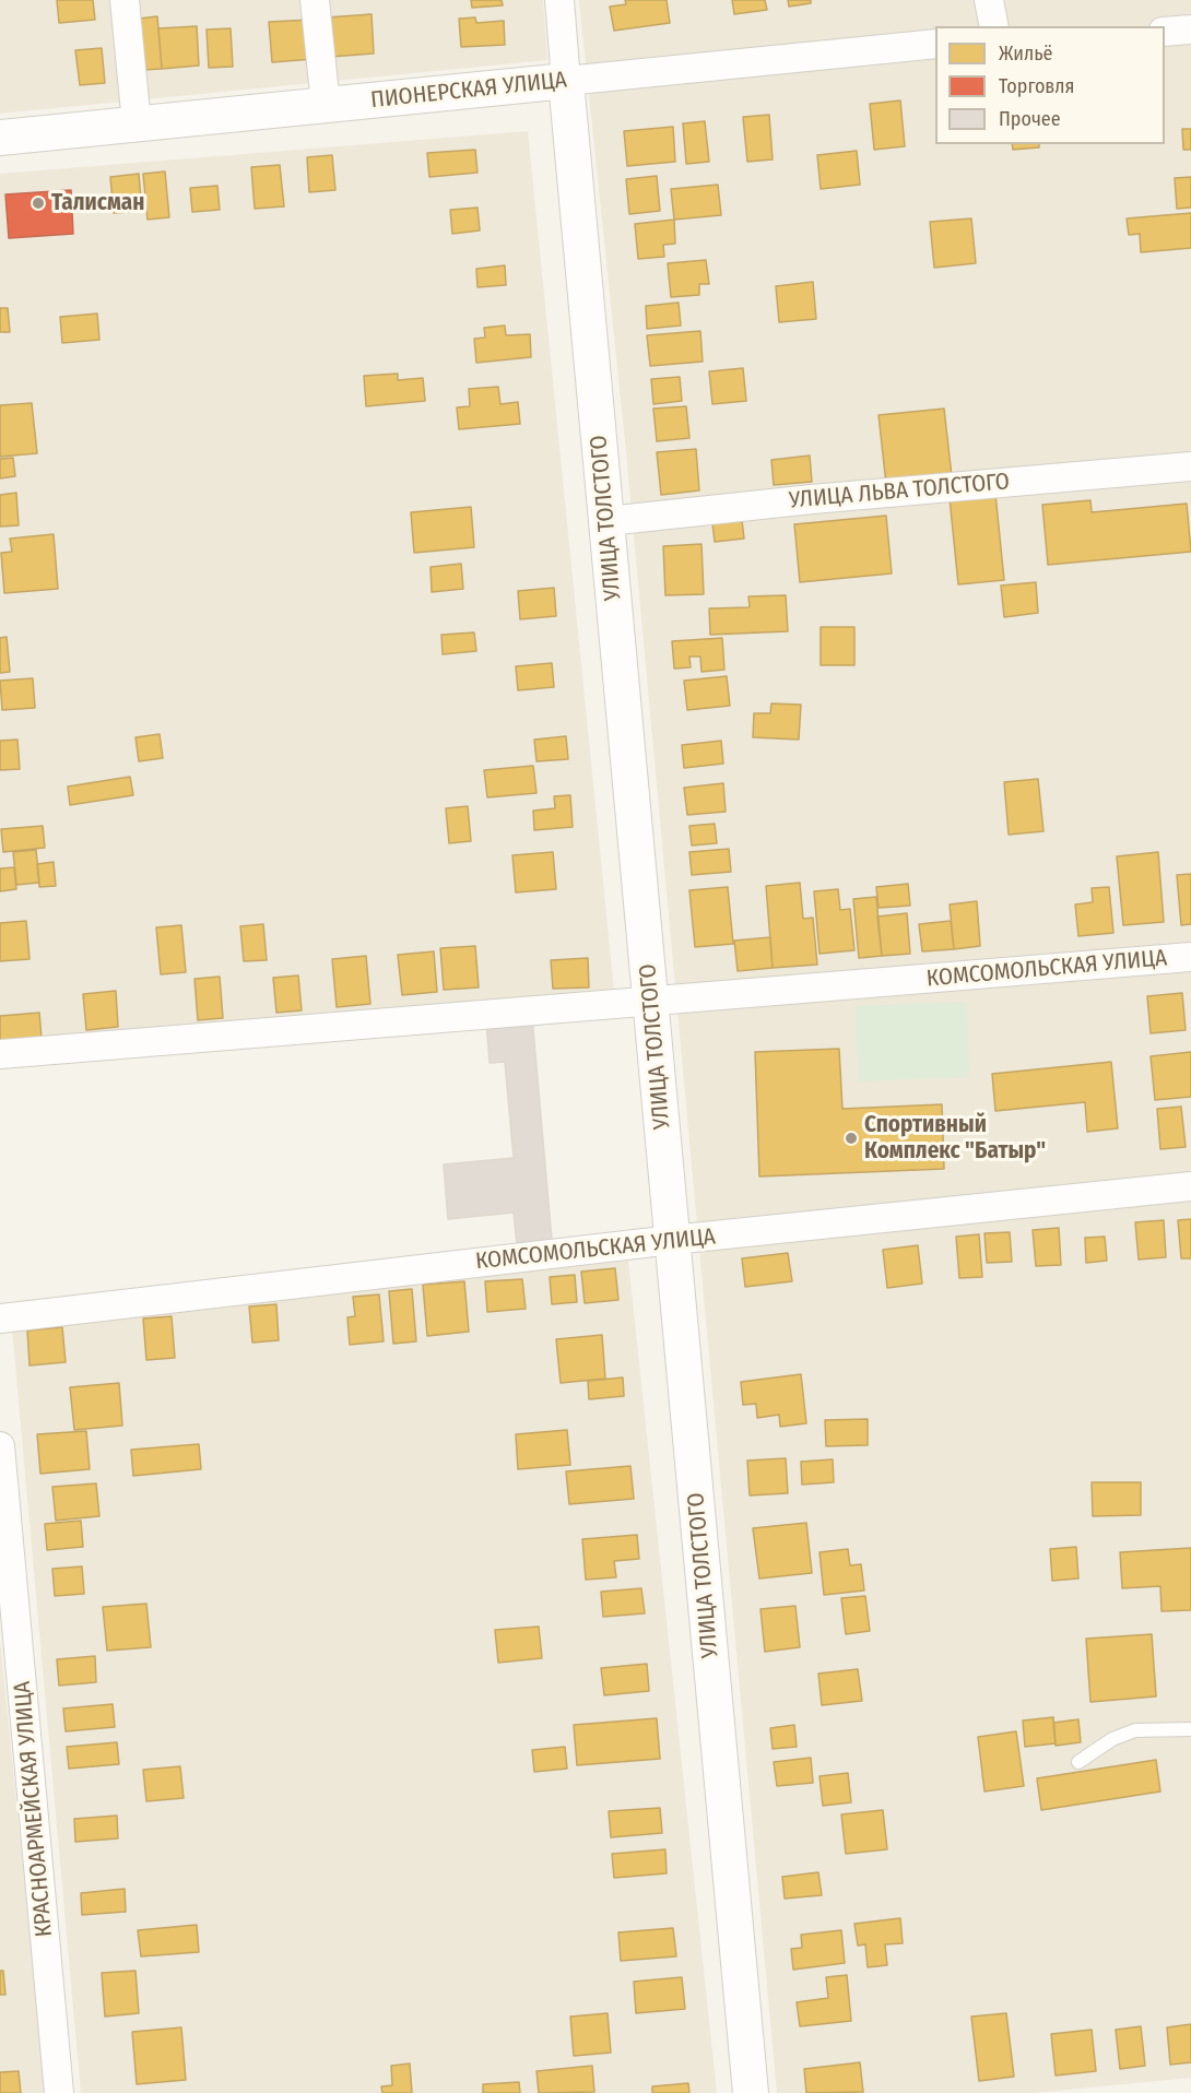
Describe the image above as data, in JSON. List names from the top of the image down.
{
  "streets": {
    "street": [
      "ПИОНЕРСКАЯ УЛИЦА",
      "УЛИЦА ЛЬВА ТОЛСТОГО",
      "УЛИЦА ТОЛСТОГО",
      "КОМСОМОЛЬСКАЯ УЛИЦА",
      "КРАСНОАРМЕЙСКАЯ УЛИЦА"
    ]
  },
  "crossings": [
    ["ПИОНЕРСКАЯ УЛИЦА", "УЛИЦА ТОЛСТОГО"],
    ["УЛИЦА ЛЬВА ТОЛСТОГО", "УЛИЦА ТОЛСТОГО"],
    ["УЛИЦА ТОЛСТОГО", "КОМСОМОЛЬСКАЯ УЛИЦА"]
  ],
  "places": ["Талисман", "Спортивный Комплекс \"Батыр\""],
  "legend": ["Жильё", "Торговля", "Прочее"]
}
